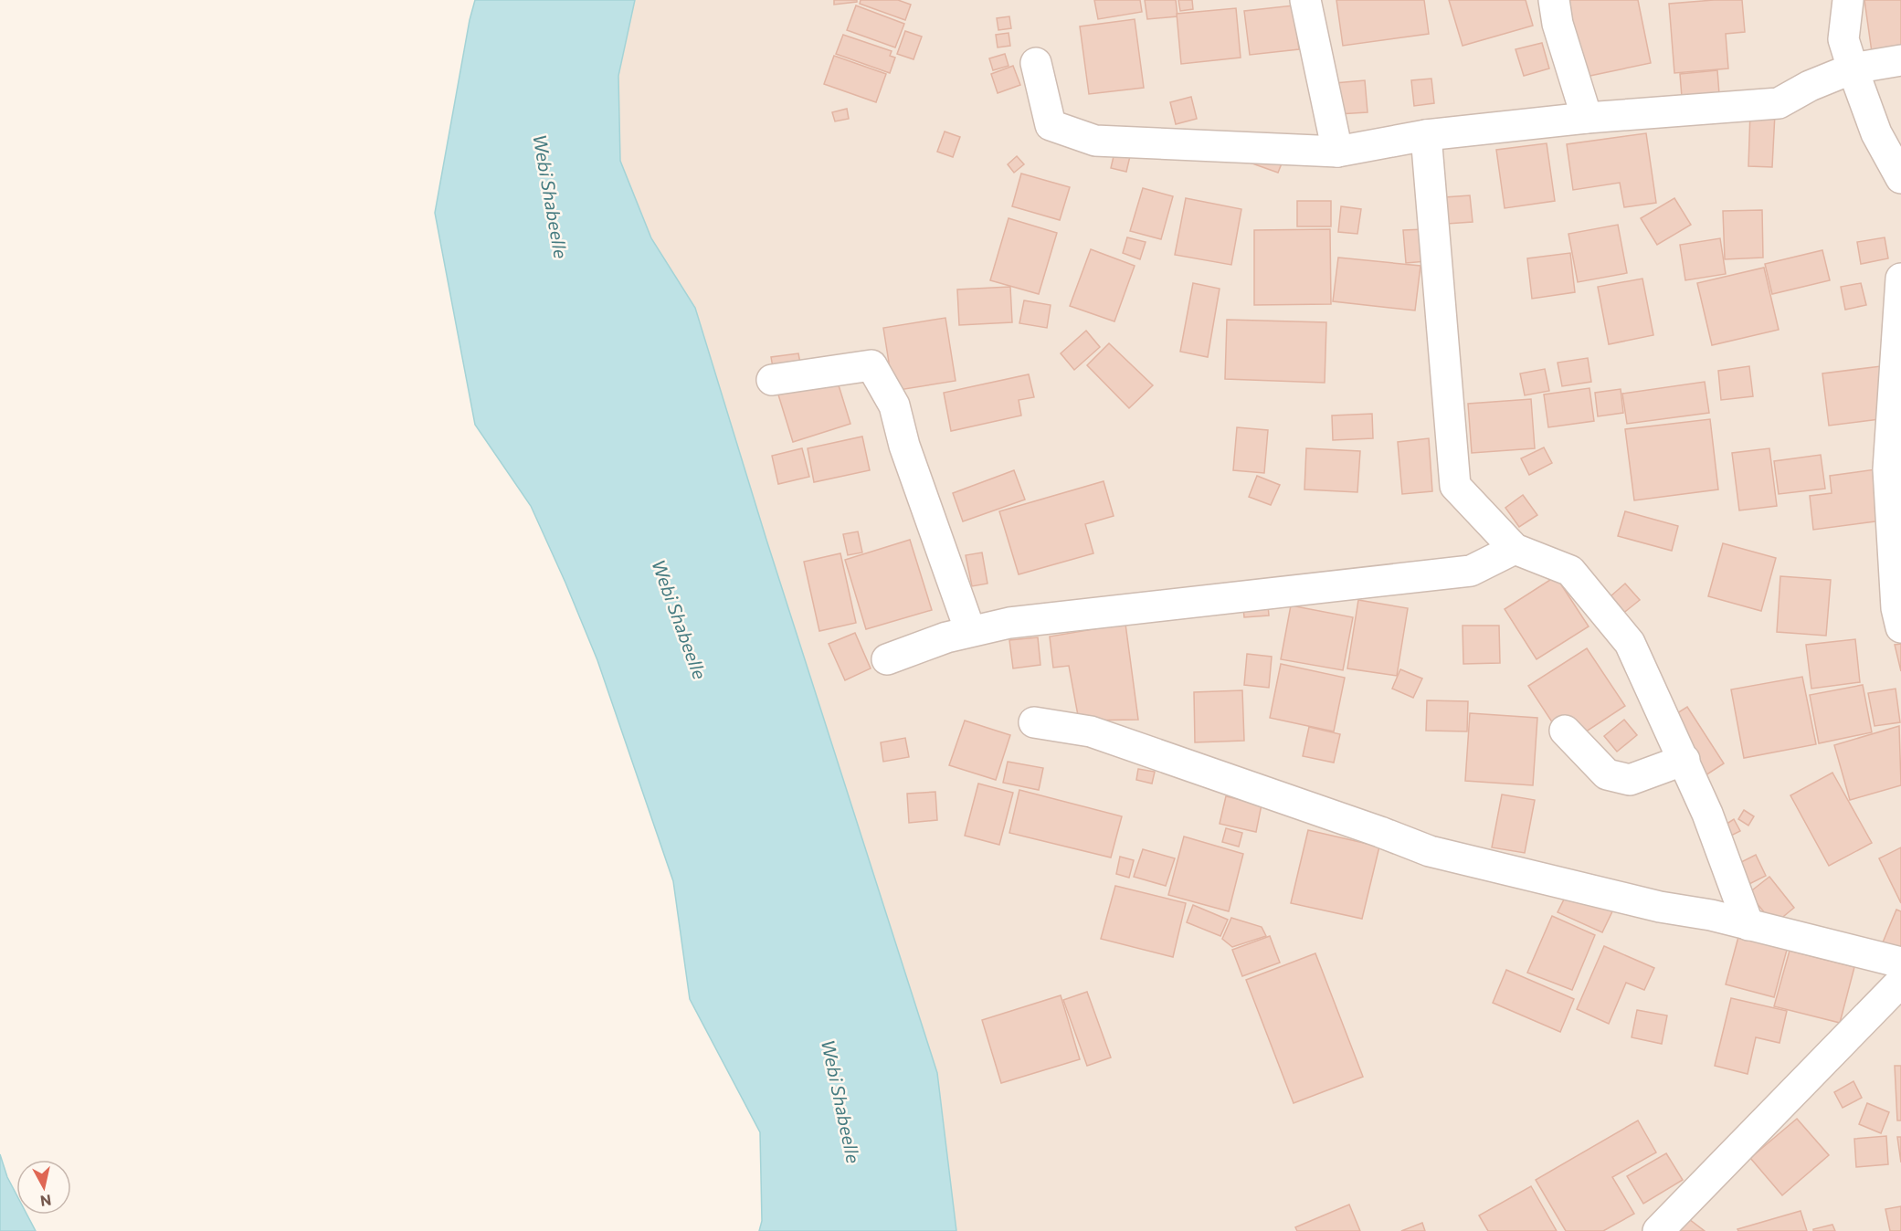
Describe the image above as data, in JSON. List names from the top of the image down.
{
  "water": ["Webi Shabeelle"],
  "north": "bottom"
}
